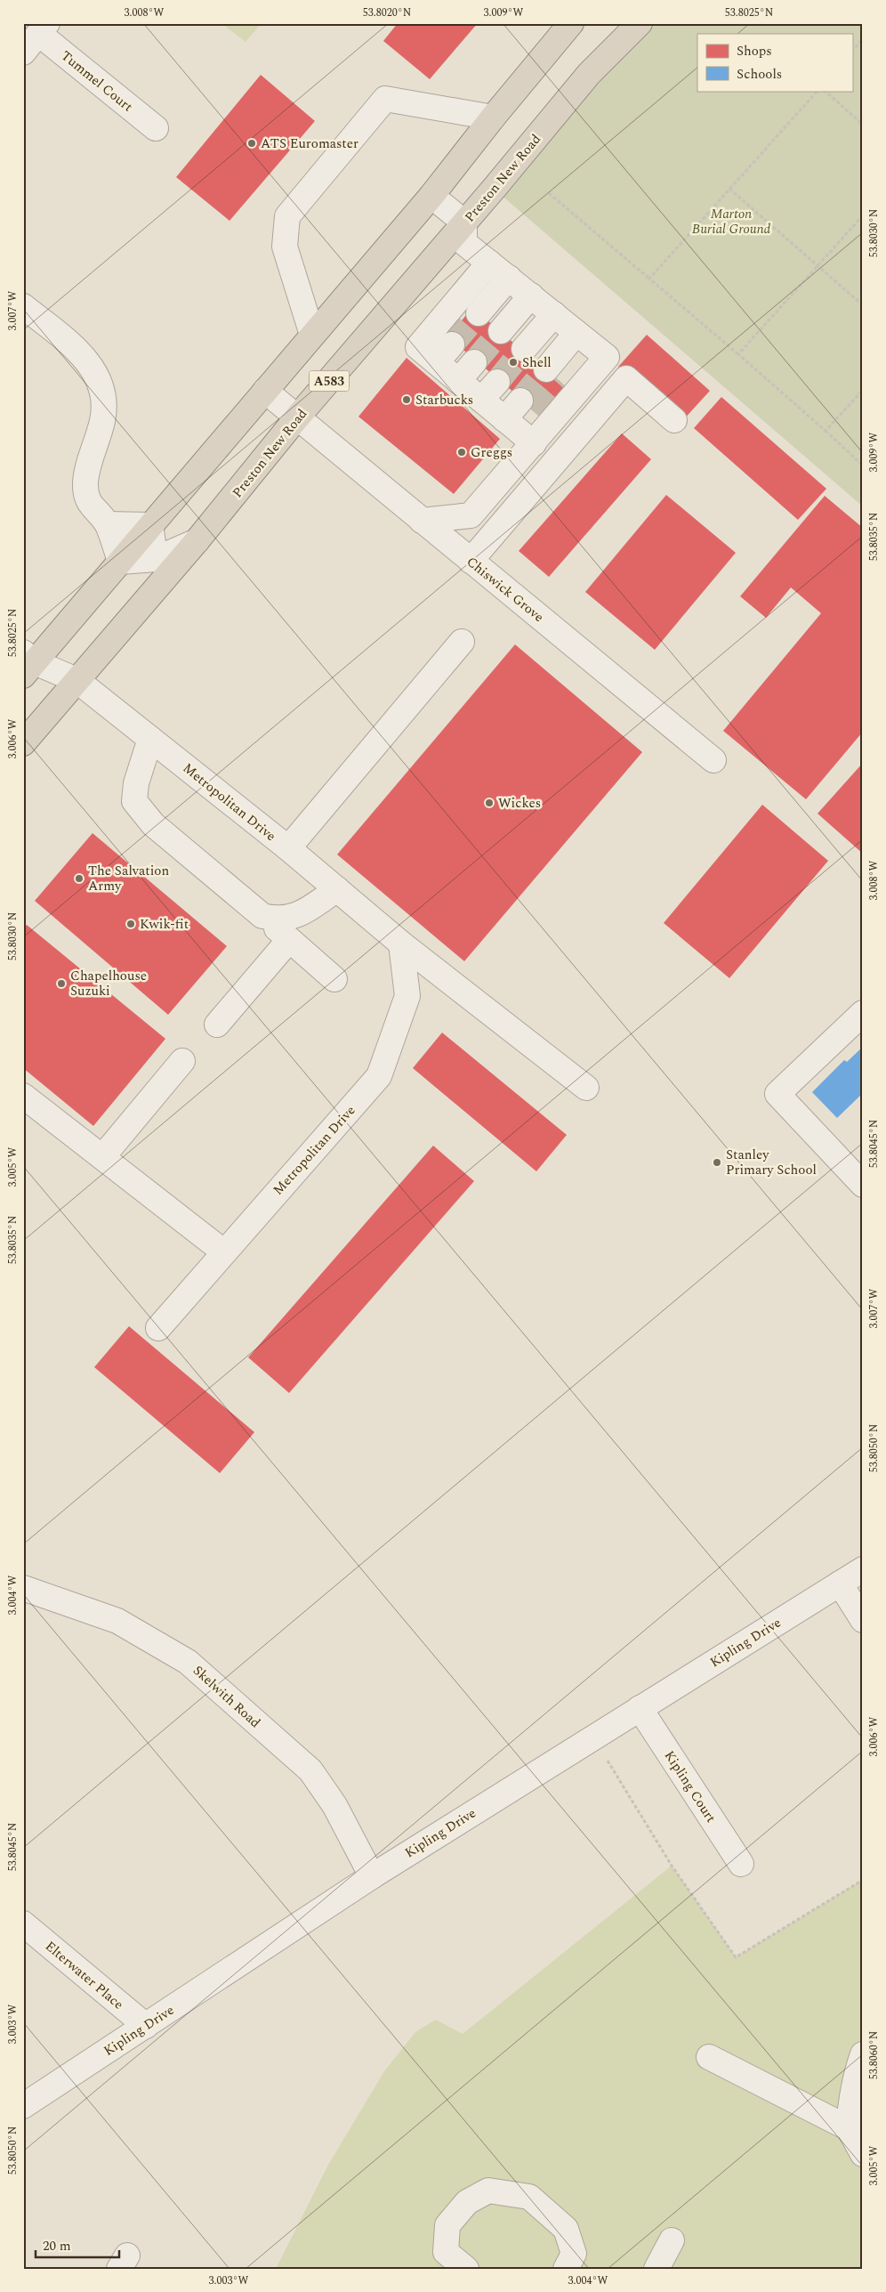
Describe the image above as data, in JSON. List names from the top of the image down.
{
  "streets": {
    "highway": ["Preston New Road", "A583"],
    "street": [
      "Tummel Court",
      "Chiswick Grove",
      "Metropolitan Drive",
      "Kipling Drive",
      "Skelwith Road",
      "Kipling Court",
      "Elterwater Place"
    ]
  },
  "crossings": [
    ["Preston New Road", "Chiswick Grove"],
    ["Preston New Road", "Metropolitan Drive"],
    ["Kipling Drive", "Skelwith Road"],
    ["Kipling Drive", "Kipling Court"],
    ["Kipling Drive", "Elterwater Place"]
  ],
  "parks": ["Marton Burial Ground"],
  "places": [
    "ATS Euromaster",
    "Shell",
    "Starbucks",
    "Greggs",
    "Wickes",
    "The Salvation Army",
    "Kwik-fit",
    "Chapelhouse Suzuki",
    "Stanley Primary School"
  ],
  "legend": ["Shops", "Schools"],
  "scale_bar": "20 m",
  "coordinates": [
    "3.008°W",
    "53.8020°N",
    "3.009°W",
    "53.8025°N",
    "53.8030°N",
    "3.007°W",
    "53.8035°N",
    "3.006°W",
    "53.8045°N",
    "3.005°W",
    "53.8050°N",
    "3.004°W",
    "3.003°W",
    "53.8060°N"
  ]
}
